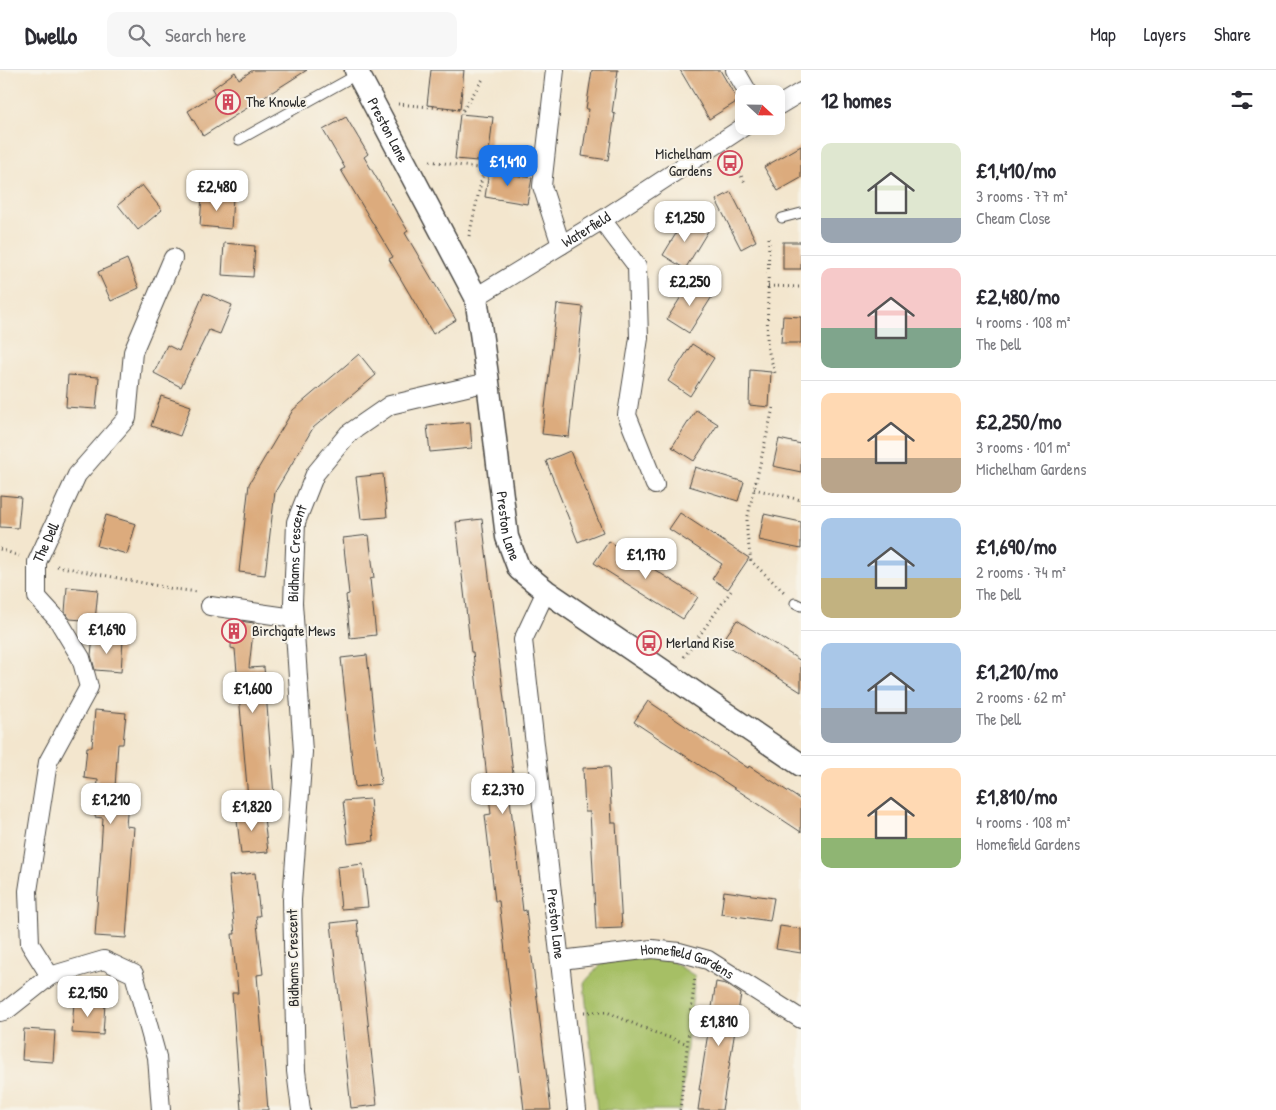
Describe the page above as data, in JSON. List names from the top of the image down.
{
  "streets": {
    "street": [
      "Preston Lane",
      "Waterfield",
      "The Dell",
      "Bidhams Crescent",
      "Homefield Gardens"
    ]
  },
  "crossings": [
    ["Preston Lane", "Waterfield"],
    ["Preston Lane", "Bidhams Crescent"],
    ["Preston Lane", "Homefield Gardens"]
  ],
  "places": {
    "building": ["The Knowle", "Birchgate Mews"],
    "bus stop": ["Michelham Gardens", "Merland Rise"]
  },
  "north": "right",
  "page": {
    "header": "Dwello",
    "search": "Search here",
    "nav": ["Map", "Layers", "Share"],
    "heading": "12 homes",
    "list": [
      {
        "name": "£1,410/mo",
        "note": "3 rooms · 77 m² · Cheam Close"
      },
      {
        "name": "£2,480/mo",
        "note": "4 rooms · 108 m² · The Dell"
      },
      {
        "name": "£2,250/mo",
        "note": "3 rooms · 101 m² · Michelham Gardens"
      },
      {
        "name": "£1,690/mo",
        "note": "2 rooms · 74 m² · The Dell"
      },
      {
        "name": "£1,210/mo",
        "note": "2 rooms · 62 m² · The Dell"
      },
      {
        "name": "£1,810/mo",
        "note": "4 rooms · 108 m² · Homefield Gardens"
      }
    ],
    "price": [
      "£1,410",
      "£2,480",
      "£1,250",
      "£2,250",
      "£1,170",
      "£1,690",
      "£1,600",
      "£2,370",
      "£1,210",
      "£1,820",
      "£2,150",
      "£1,810"
    ]
  }
}
